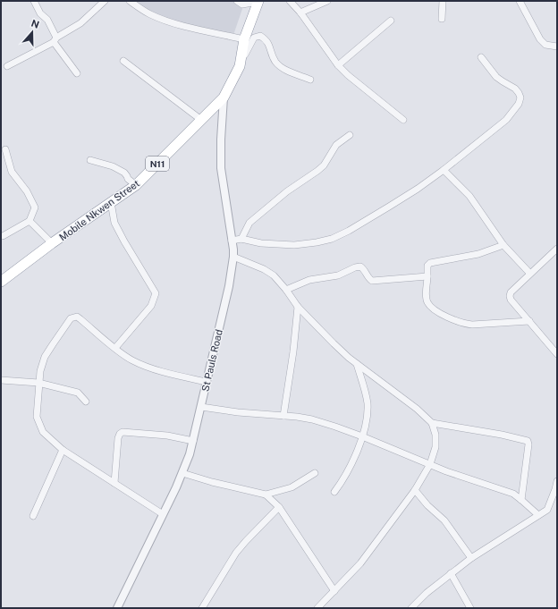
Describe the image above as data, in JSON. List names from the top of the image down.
{
  "streets": {
    "highway": ["N11", "Mobile Nkwen Street"],
    "street": ["St Pauls Road"]
  },
  "crossings": [
    ["Mobile Nkwen Street", "St Pauls Road"]
  ],
  "north": "top"
}
